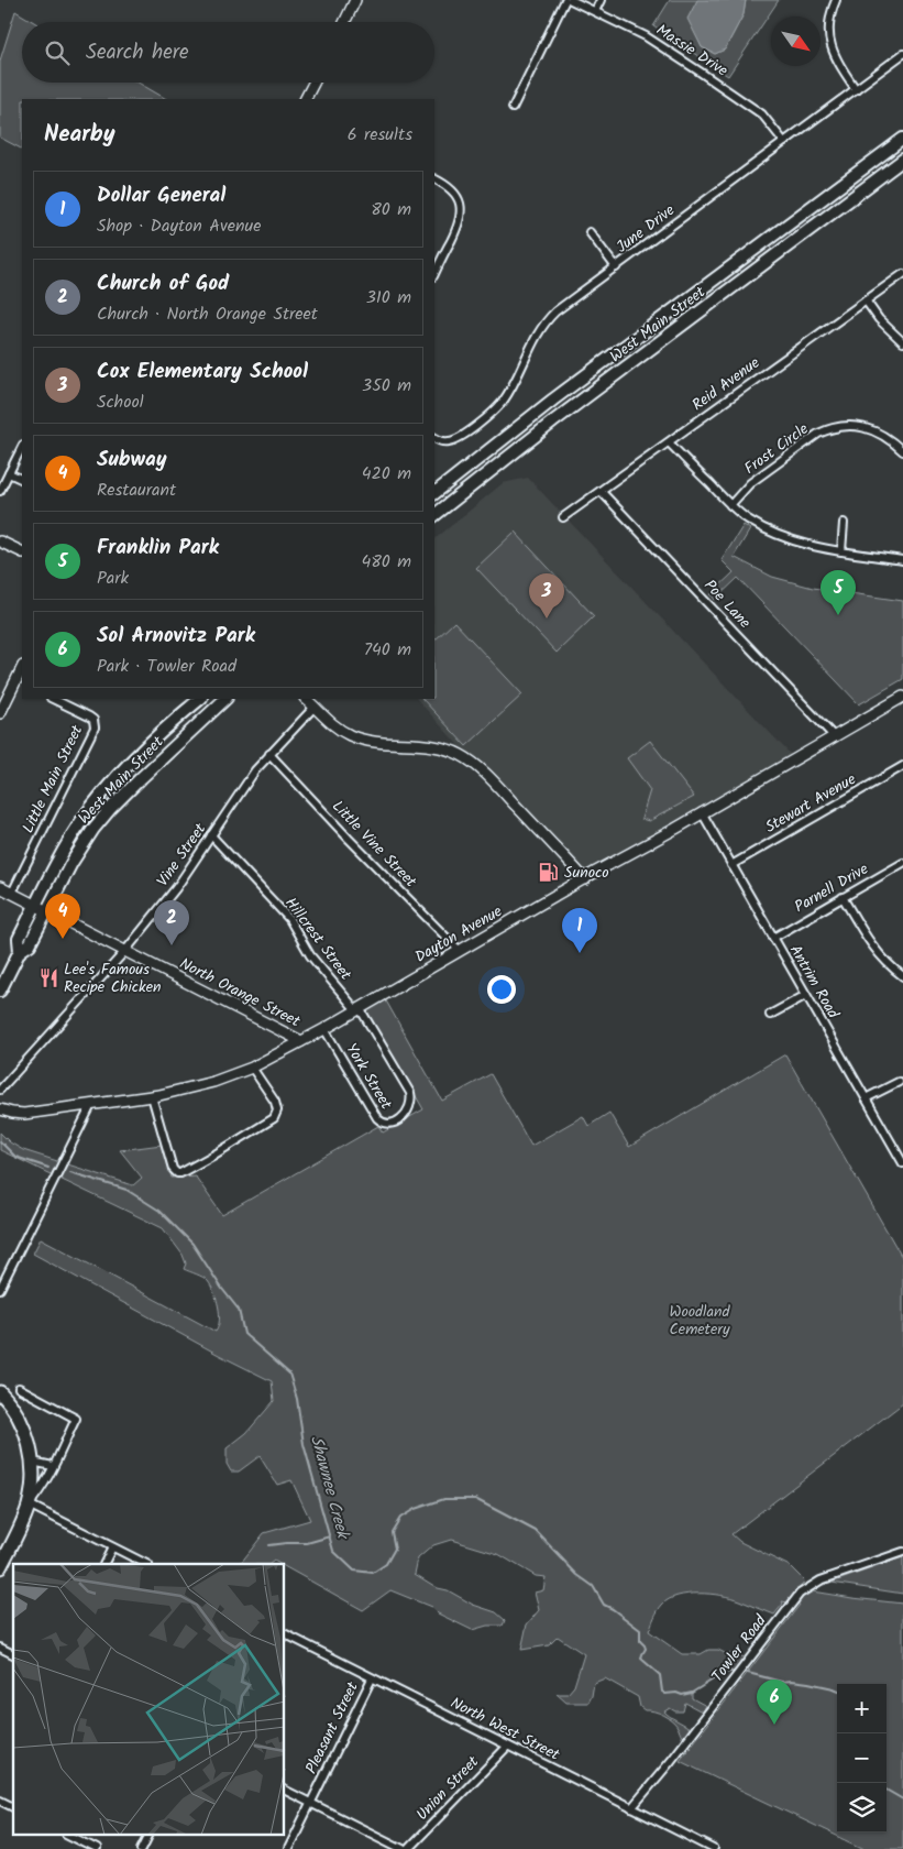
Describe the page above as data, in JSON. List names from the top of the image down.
{
  "streets": {
    "main road": ["West Main Street", "Dayton Avenue", "North Orange Street"],
    "street": [
      "Massie Drive",
      "June Drive",
      "Reid Avenue",
      "Frost Circle",
      "Poe Lane",
      "Little Main Street",
      "Stewart Avenue",
      "Little Vine Street",
      "Vine Street",
      "Parnell Drive",
      "Hillcrest Street",
      "Antrim Road",
      "York Street",
      "Towler Road",
      "Pleasant Street",
      "North West Street",
      "Union Street"
    ]
  },
  "crossings": [
    ["Massie Drive", "June Drive"],
    ["West Main Street", "North Orange Street"],
    ["Reid Avenue", "Poe Lane"],
    ["Poe Lane", "Dayton Avenue"],
    ["Little Main Street", "North Orange Street"],
    ["Stewart Avenue", "Antrim Road"],
    ["Little Vine Street", "Vine Street"],
    ["Little Vine Street", "Dayton Avenue"],
    ["Vine Street", "Hillcrest Street"],
    ["Vine Street", "North Orange Street"],
    ["Parnell Drive", "Antrim Road"],
    ["Dayton Avenue", "Hillcrest Street"],
    ["Dayton Avenue", "Antrim Road"],
    ["Dayton Avenue", "North Orange Street"],
    ["Dayton Avenue", "York Street"],
    ["Hillcrest Street", "York Street"],
    ["Towler Road", "North West Street"],
    ["Pleasant Street", "North West Street"],
    ["North West Street", "Union Street"]
  ],
  "water": ["Shawnee Creek"],
  "parks": ["Woodland Cemetery"],
  "places": {
    "fuel station": ["Sunoco"],
    "restaurant": ["Lee's Famous Recipe Chicken"]
  },
  "north": "bottom right",
  "page": {
    "search": "Search here",
    "heading": ["Nearby", "6 results"],
    "list": [
      {
        "mark": "1",
        "name": "Dollar General",
        "note": "Shop · Dayton Avenue",
        "value": "80 m"
      },
      {
        "mark": "2",
        "name": "Church of God",
        "note": "Church · North Orange Street",
        "value": "310 m"
      },
      {
        "mark": "3",
        "name": "Cox Elementary School",
        "note": "School",
        "value": "350 m"
      },
      {
        "mark": "4",
        "name": "Subway",
        "note": "Restaurant",
        "value": "420 m"
      },
      {
        "mark": "5",
        "name": "Franklin Park",
        "note": "Park",
        "value": "480 m"
      },
      {
        "mark": "6",
        "name": "Sol Arnovitz Park",
        "note": "Park · Towler Road",
        "value": "740 m"
      }
    ],
    "pins": [
      "5",
      "3",
      "4",
      "2",
      "1",
      "6"
    ],
    "map_buttons": ["+", "−"]
  }
}
